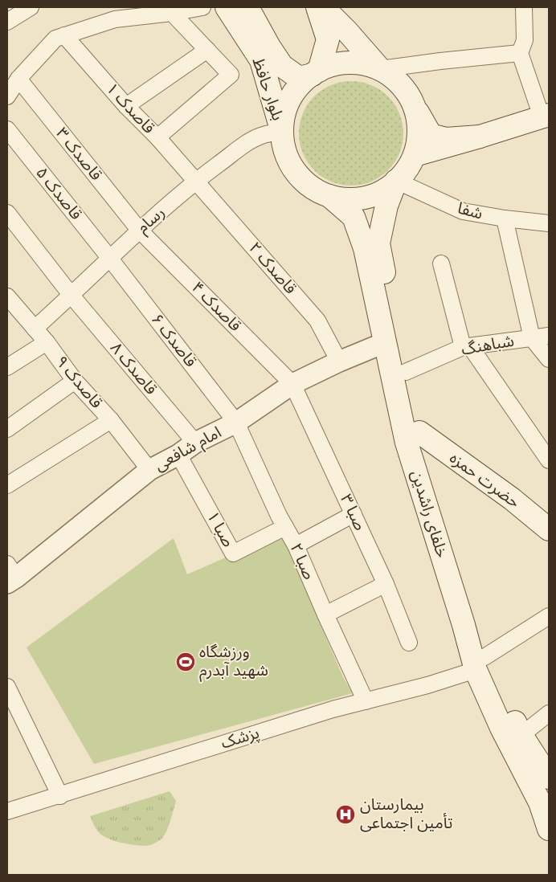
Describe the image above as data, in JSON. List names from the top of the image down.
{
  "streets": {
    "main road": ["بلوار حافظ", "حضرت حمزه", "خلفای راشدین"],
    "street": [
      "قاصدک ۱",
      "قاصدک ۳",
      "قاصدک ۵",
      "شفا",
      "رسام",
      "قاصدک ۲",
      "قاصدک ۴",
      "قاصدک ۶",
      "شباهنگ",
      "قاصدک ۸",
      "قاصدک ۹",
      "امام شافعی",
      "صبا ۳",
      "صبا ۱",
      "صبا ۲",
      "پزشک"
    ]
  },
  "crossings": [
    ["بلوار حافظ", "شفا"],
    ["بلوار حافظ", "رسام"],
    ["بلوار حافظ", "خلفای راشدین"],
    ["قاصدک ۱", "رسام"],
    ["قاصدک ۱", "قاصدک ۲"],
    ["قاصدک ۳", "رسام"],
    ["قاصدک ۳", "قاصدک ۴"],
    ["قاصدک ۵", "رسام"],
    ["قاصدک ۵", "قاصدک ۶"],
    ["شفا", "رسام"],
    ["شفا", "خلفای راشدین"],
    ["رسام", "قاصدک ۲"],
    ["رسام", "قاصدک ۴"],
    ["رسام", "قاصدک ۶"],
    ["رسام", "قاصدک ۸"],
    ["رسام", "قاصدک ۹"],
    ["رسام", "خلفای راشدین"],
    ["قاصدک ۲", "امام شافعی"],
    ["قاصدک ۴", "امام شافعی"],
    ["قاصدک ۴", "صبا ۳"],
    ["قاصدک ۶", "امام شافعی"],
    ["قاصدک ۶", "صبا ۲"],
    ["شباهنگ", "خلفای راشدین"],
    ["قاصدک ۸", "امام شافعی"],
    ["قاصدک ۹", "امام شافعی"],
    ["امام شافعی", "صبا ۳"],
    ["امام شافعی", "خلفای راشدین"],
    ["امام شافعی", "صبا ۱"],
    ["امام شافعی", "صبا ۲"],
    ["حضرت حمزه", "خلفای راشدین"],
    ["خلفای راشدین", "پزشک"],
    ["صبا ۱", "صبا ۲"],
    ["صبا ۲", "پزشک"]
  ],
  "places": {
    "sports": ["ورزشگاه شهید آبدرم"],
    "hospital": ["بیمارستان تأمین اجتماعی"]
  }
}
